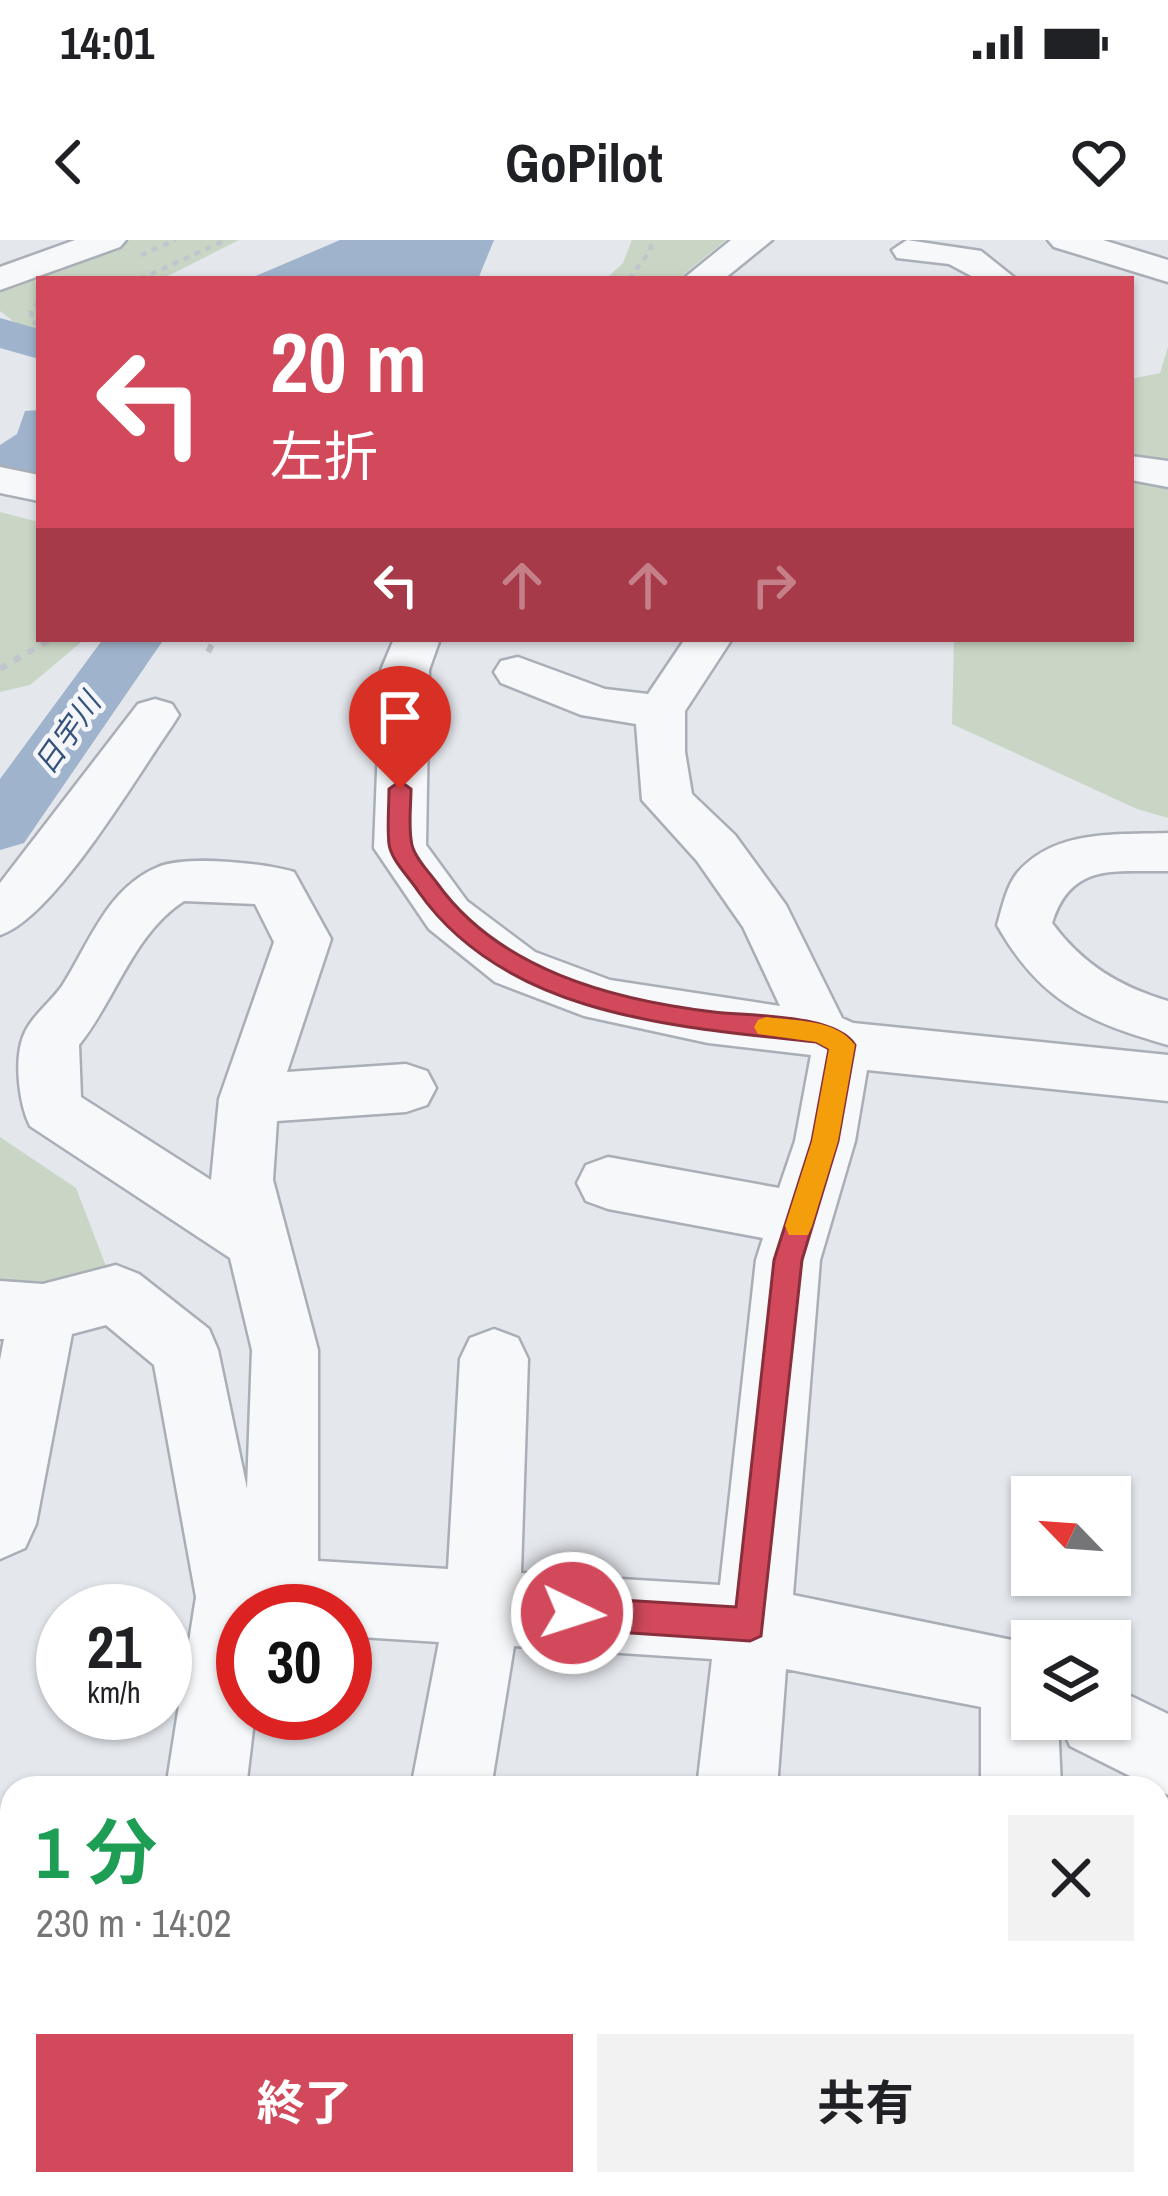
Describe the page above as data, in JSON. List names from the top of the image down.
{
  "water": ["日宇川"],
  "north": "top left",
  "page": {
    "status": "14:01",
    "header": "GoPilot",
    "turn": ["20 m", "左折"],
    "speed": "21 km/h",
    "limit": "30",
    "heading": ["1 分", "230 m · 14:02"],
    "buttons": ["終了", "共有"]
  }
}
